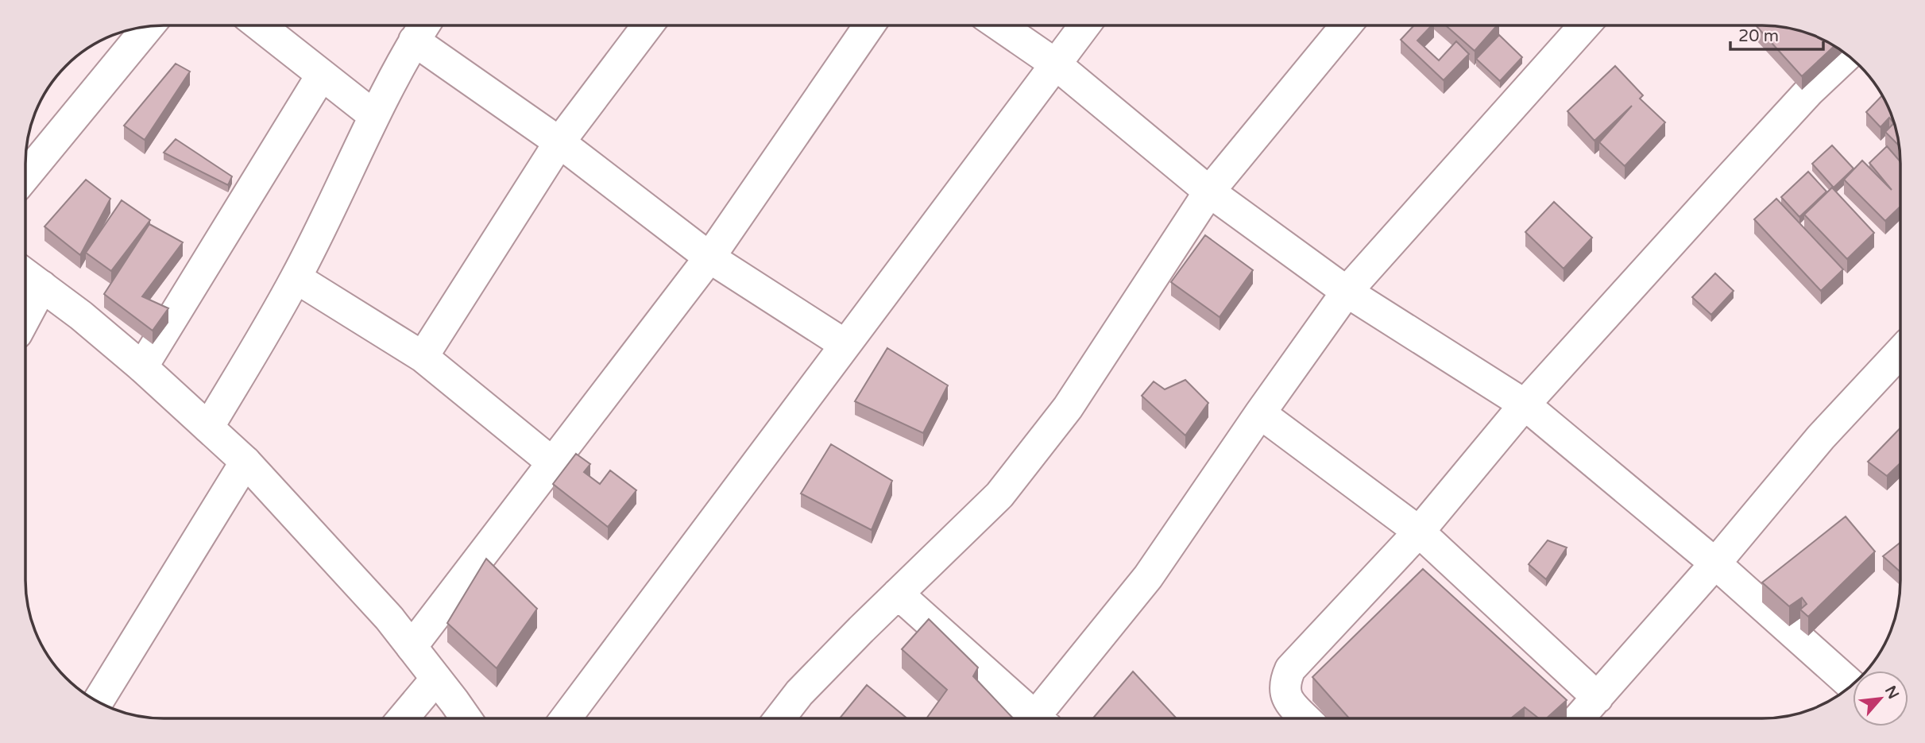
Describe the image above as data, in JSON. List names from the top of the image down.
{
  "scale_bar": "20 m",
  "north": "top right"
}
